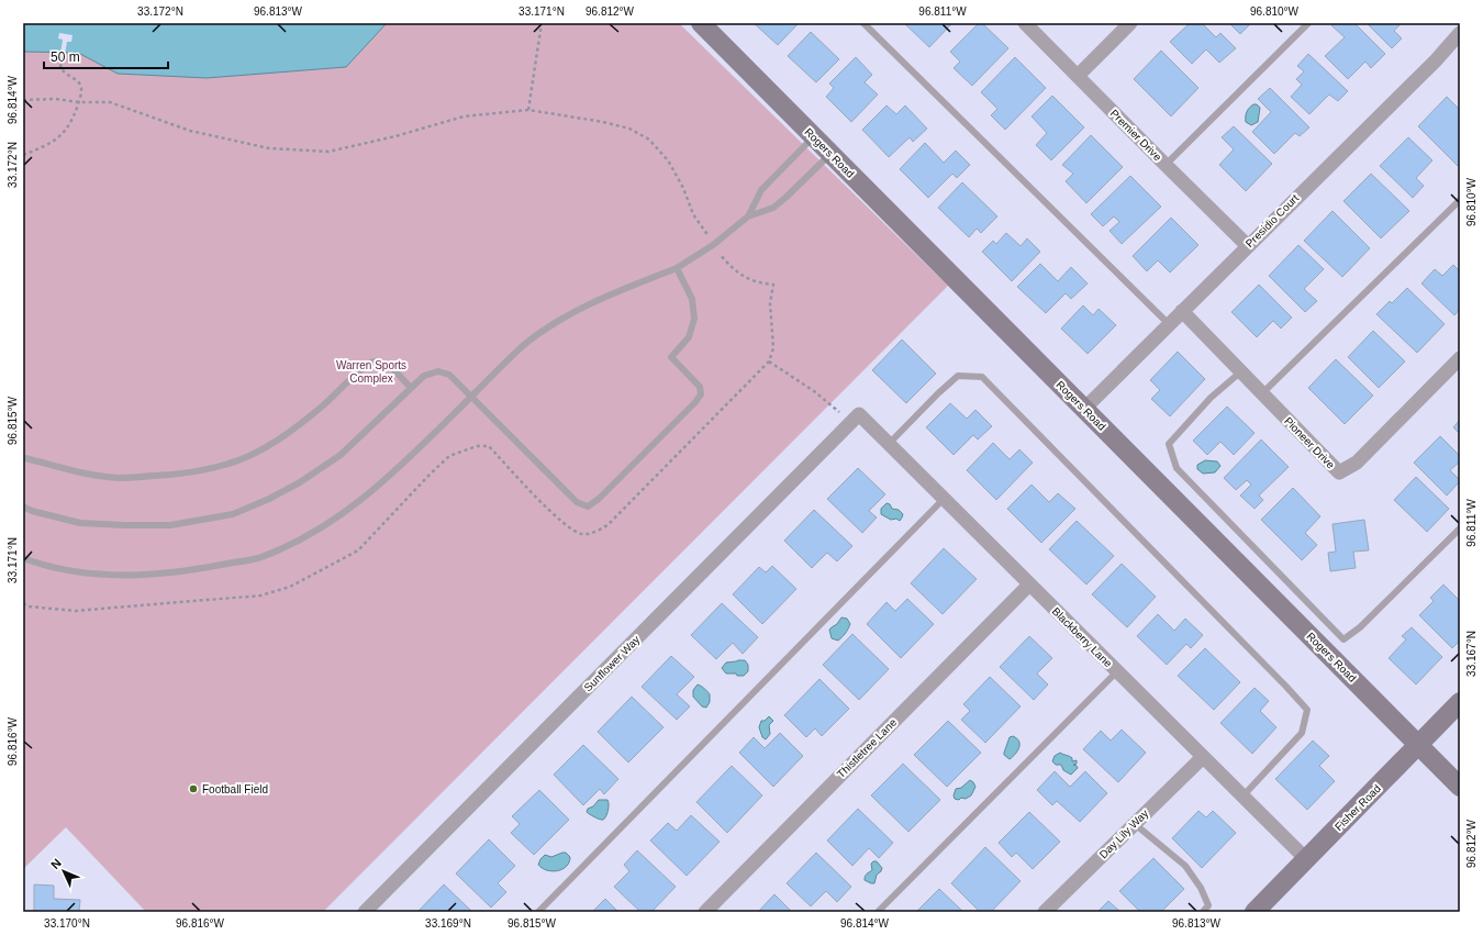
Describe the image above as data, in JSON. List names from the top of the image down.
{
  "streets": {
    "street": [
      "Premier Drive",
      "Rogers Road",
      "Presidio Court",
      "Pioneer Drive",
      "Blackberry Lane",
      "Sunflower Way",
      "Thistletree Lane",
      "Fisher Road",
      "Day Lily Way"
    ]
  },
  "crossings": [
    ["Premier Drive", "Presidio Court"],
    ["Rogers Road", "Presidio Court"],
    ["Rogers Road", "Fisher Road"],
    ["Presidio Court", "Pioneer Drive"],
    ["Blackberry Lane", "Sunflower Way"],
    ["Blackberry Lane", "Thistletree Lane"],
    ["Blackberry Lane", "Fisher Road"],
    ["Blackberry Lane", "Day Lily Way"]
  ],
  "parks": ["Warren Sports Complex"],
  "places": ["Football Field"],
  "scale_bar": "50 m",
  "north": "top left",
  "coordinates": [
    "33.172°N",
    "96.813°W",
    "33.171°N",
    "96.812°W",
    "96.811°W",
    "96.810°W",
    "96.814°W",
    "96.815°W",
    "33.167°N",
    "96.816°W",
    "33.170°N",
    "33.169°N"
  ]
}
